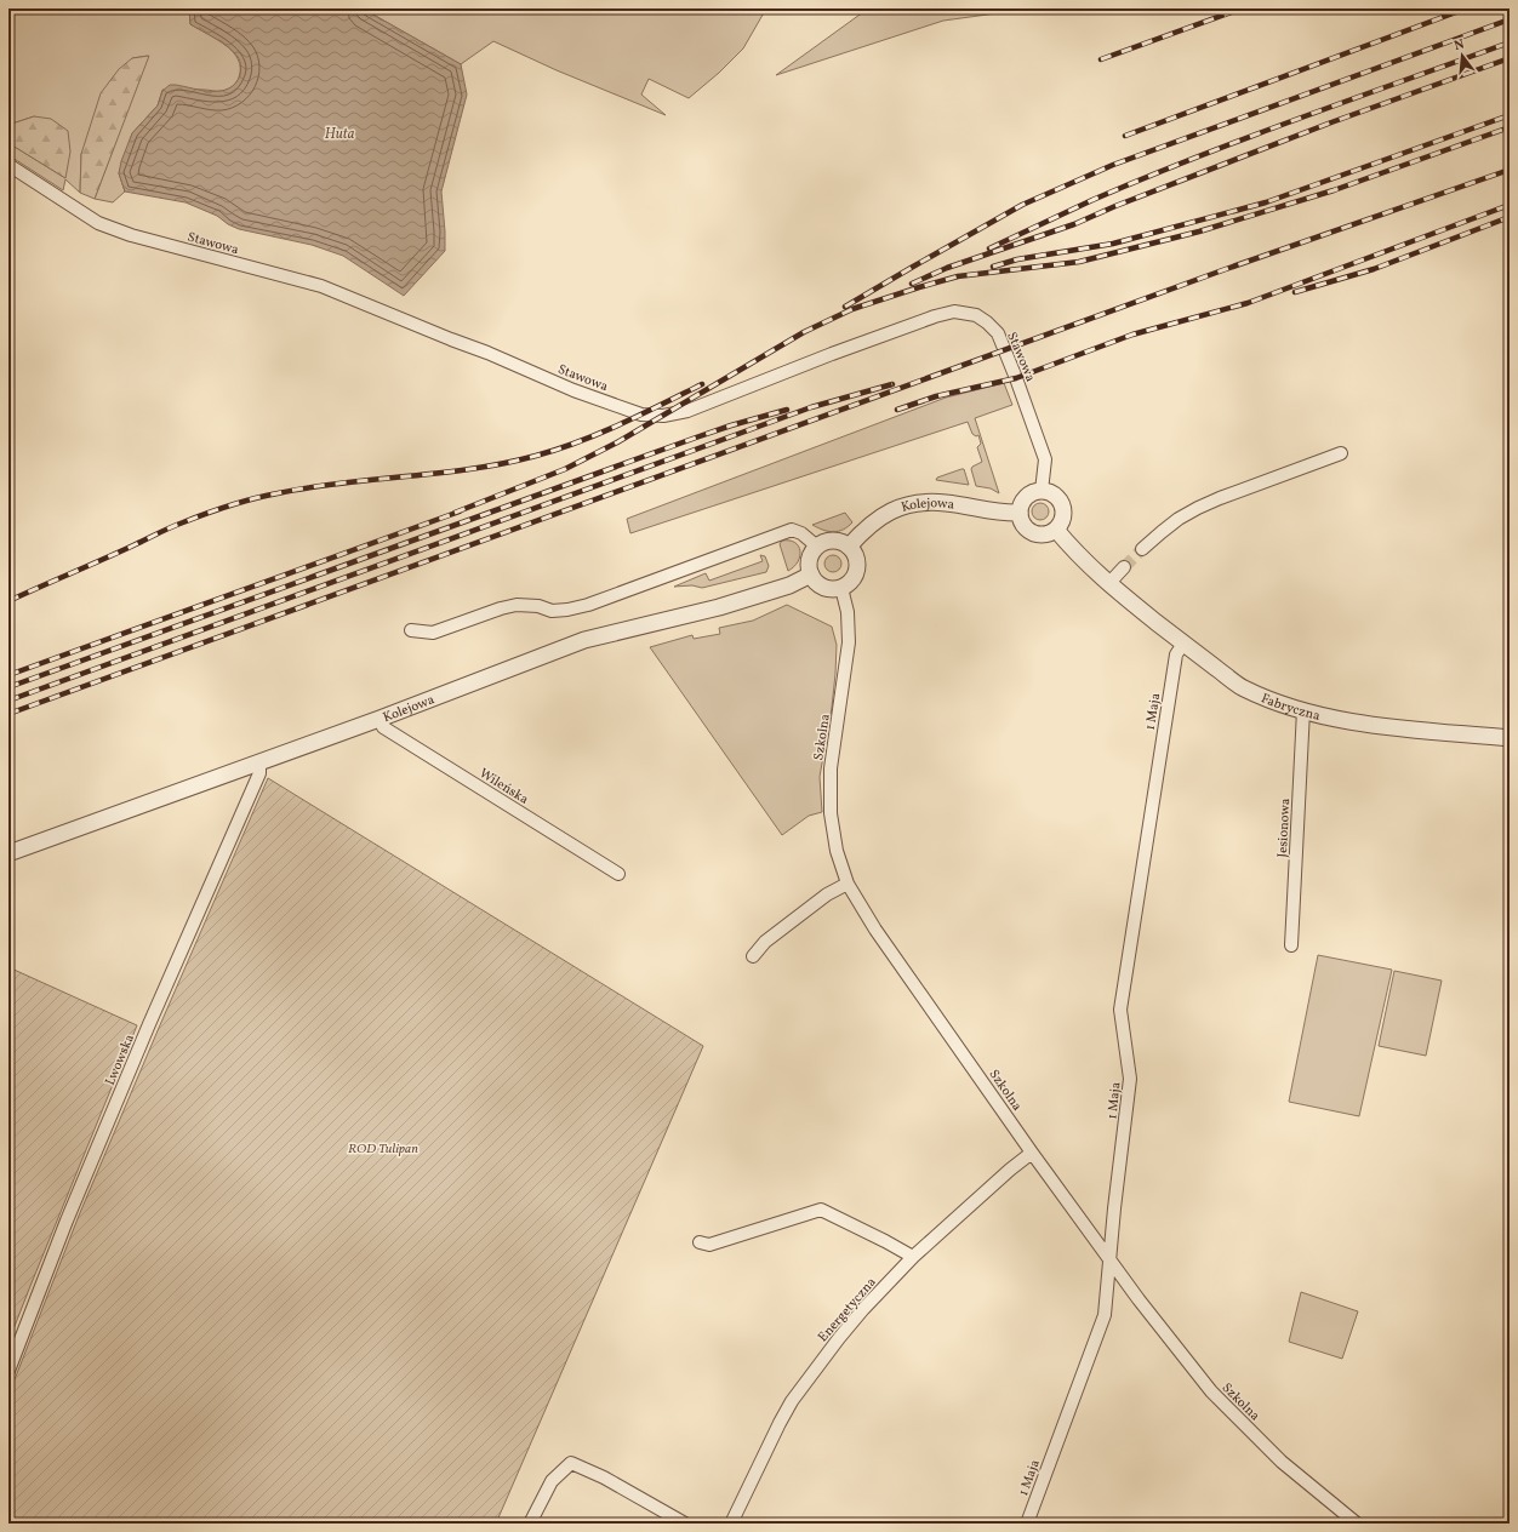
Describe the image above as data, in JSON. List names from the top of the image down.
{
  "streets": {
    "street": [
      "Stawowa",
      "Kolejowa",
      "Fabryczna",
      "1 Maja",
      "Szkolna",
      "Wileńska",
      "Jesionowa",
      "Lwowska",
      "Energetyczna"
    ]
  },
  "crossings": [
    ["Stawowa", "Kolejowa"],
    ["Stawowa", "Fabryczna"],
    ["Kolejowa", "Fabryczna"],
    ["Kolejowa", "Szkolna"],
    ["Kolejowa", "Wileńska"],
    ["Kolejowa", "Lwowska"],
    ["Fabryczna", "1 Maja"],
    ["Fabryczna", "Jesionowa"],
    ["1 Maja", "Szkolna"],
    ["Szkolna", "Energetyczna"]
  ],
  "water": ["Huta"],
  "parks": ["ROD Tulipan"],
  "north": "top"
}
